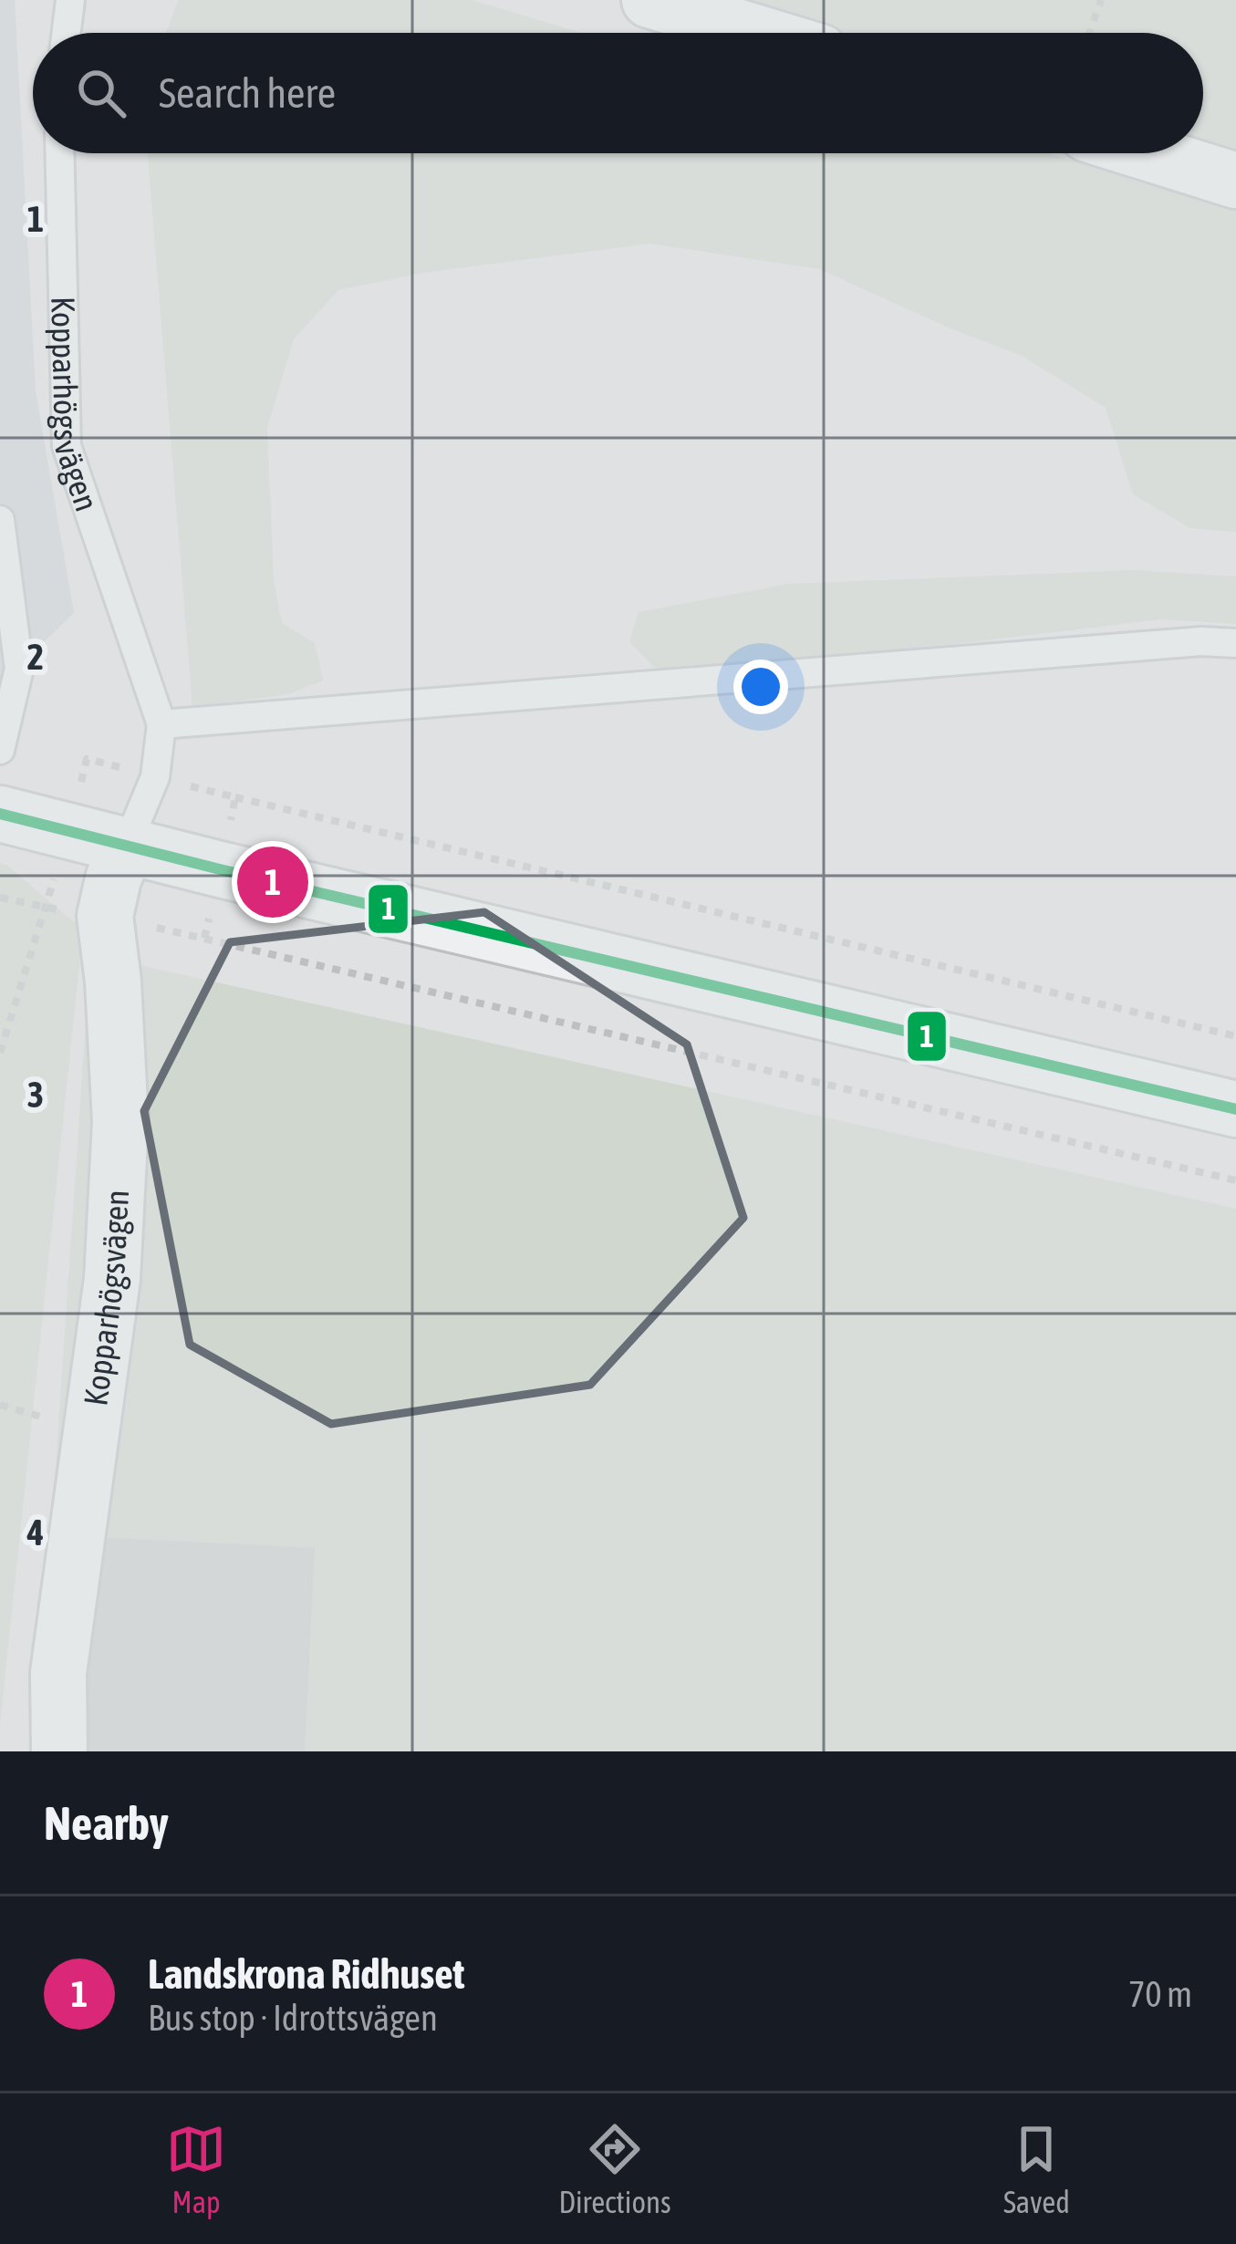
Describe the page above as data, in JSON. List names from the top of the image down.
{
  "streets": {
    "street": ["Kopparhögsvägen"]
  },
  "lines": ["transit line 1"],
  "page": {
    "search": "Search here",
    "pins": "1",
    "heading": "Nearby",
    "list": [
      {
        "mark": "1",
        "name": "Landskrona Ridhuset",
        "note": "Bus stop · Idrottsvägen",
        "value": "70 m"
      }
    ],
    "nav": ["Map", "Directions", "Saved"]
  },
  "grid": {
    "rows": [
      "1",
      "2",
      "3",
      "4"
    ]
  }
}
